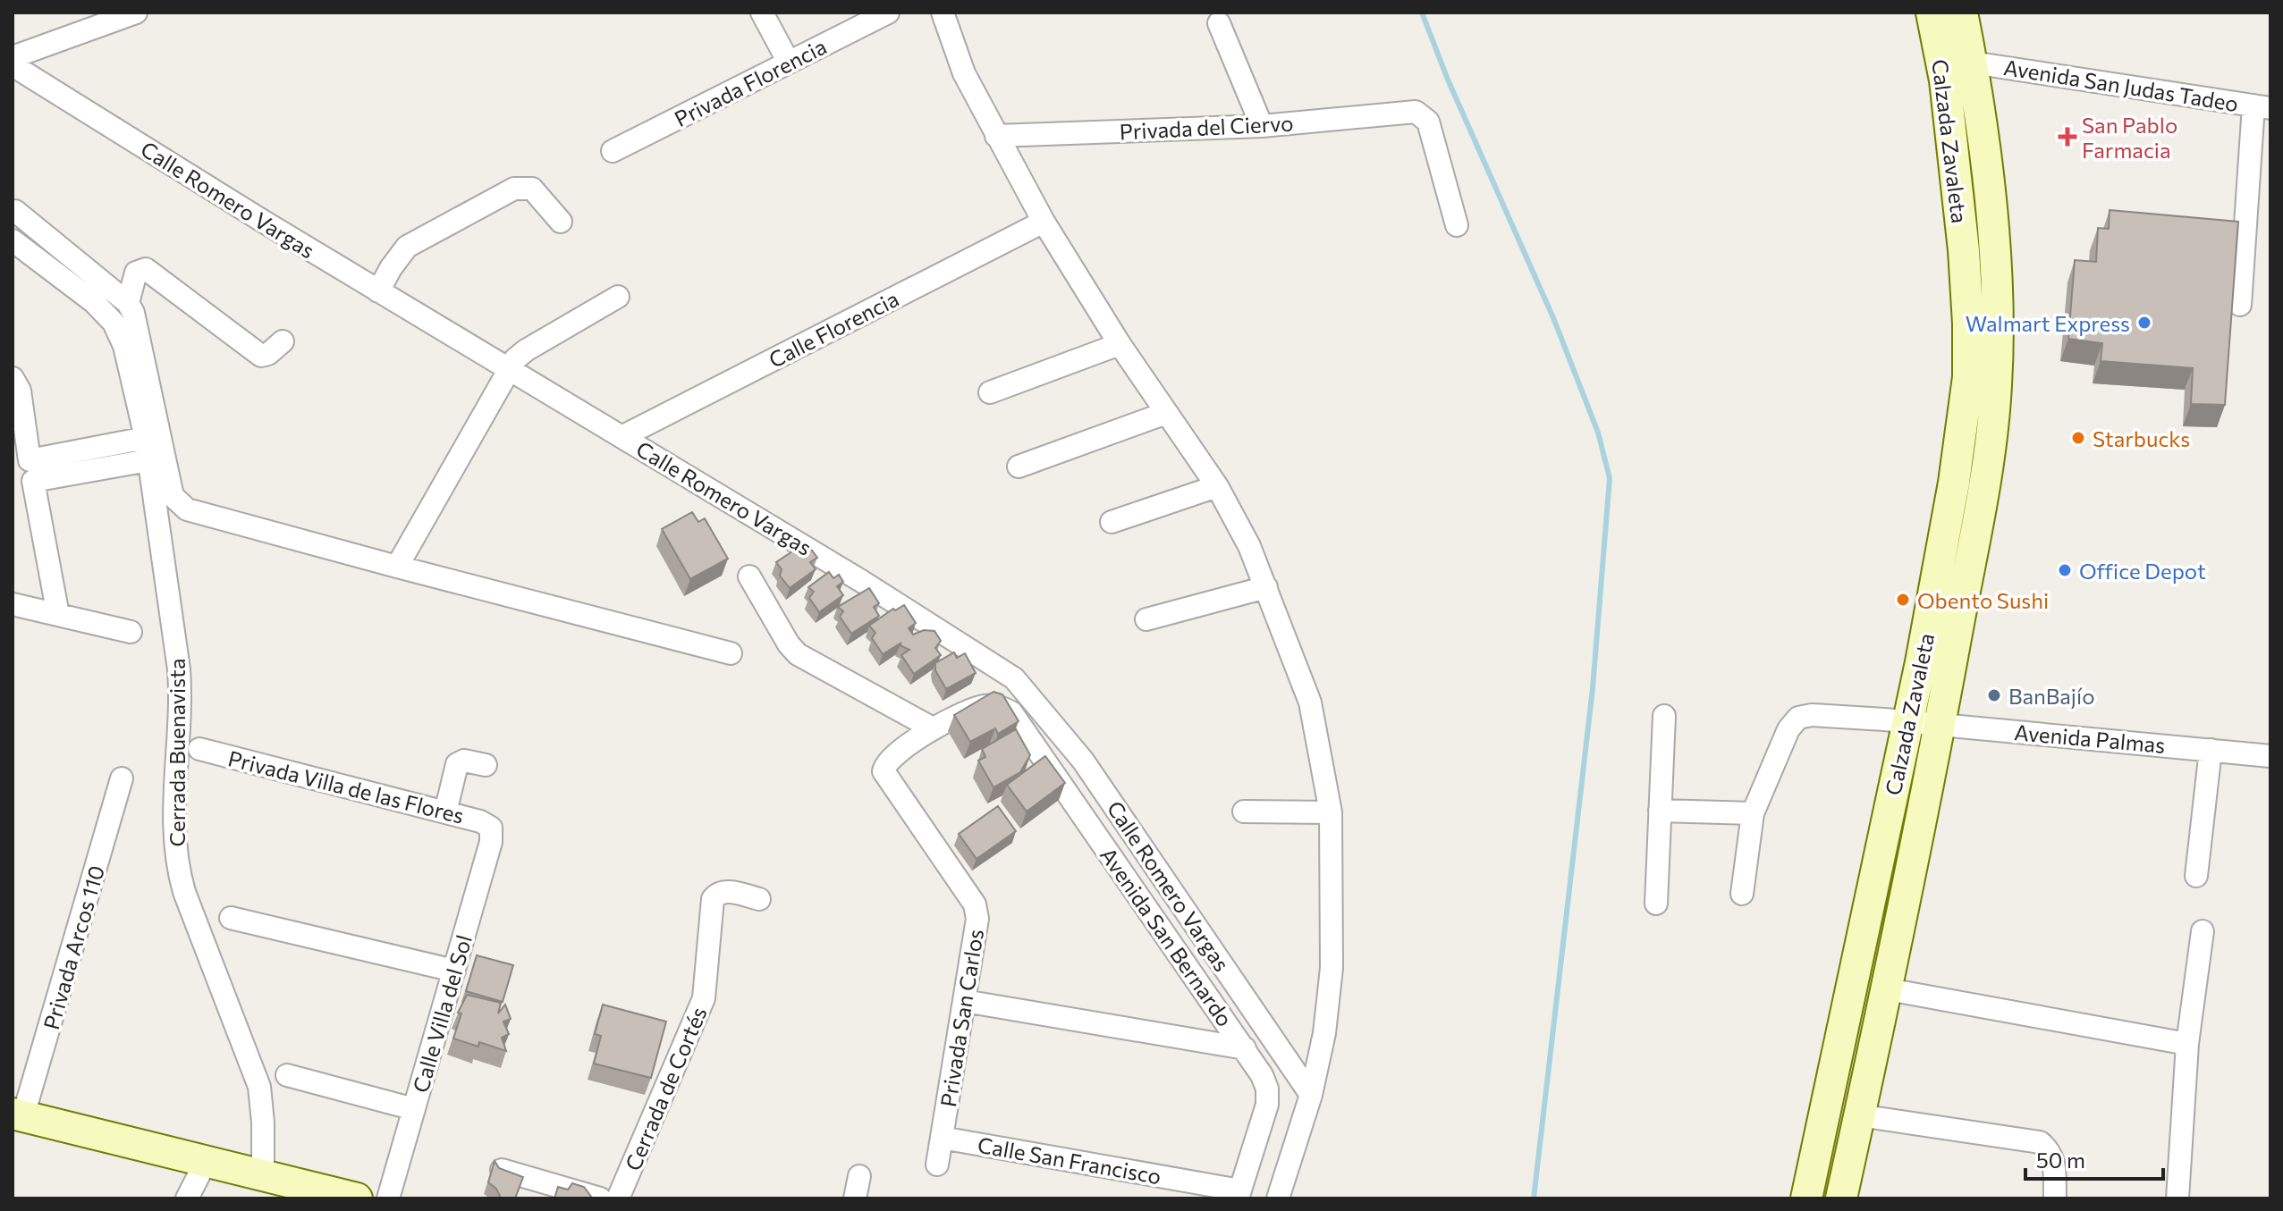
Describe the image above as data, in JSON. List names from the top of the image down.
{
  "streets": {
    "main road": ["Calzada Zavaleta"],
    "street": [
      "Privada Florencia",
      "Avenida San Judas Tadeo",
      "Privada del Ciervo",
      "Calle Romero Vargas",
      "Calle Florencia",
      "Avenida Palmas",
      "Cerrada Buenavista",
      "Privada Villa de las Flores",
      "Avenida San Bernardo",
      "Privada Arcos 110",
      "Calle Villa del Sol",
      "Privada San Carlos",
      "Cerrada de Cortés",
      "Calle San Francisco"
    ]
  },
  "crossings": [
    ["Avenida San Judas Tadeo", "Calzada Zavaleta"],
    ["Calzada Zavaleta", "Avenida Palmas"],
    ["Calle Romero Vargas", "Calle Florencia"],
    ["Privada Villa de las Flores", "Calle Villa del Sol"],
    ["Avenida San Bernardo", "Privada San Carlos"],
    ["Avenida San Bernardo", "Calle San Francisco"],
    ["Privada San Carlos", "Calle San Francisco"]
  ],
  "places": {
    "health": ["San Pablo Farmacia"],
    "other": [
      "Walmart Express",
      "Starbucks",
      "Office Depot",
      "Obento Sushi",
      "BanBajío"
    ]
  },
  "scale_bar": "50 m"
}
